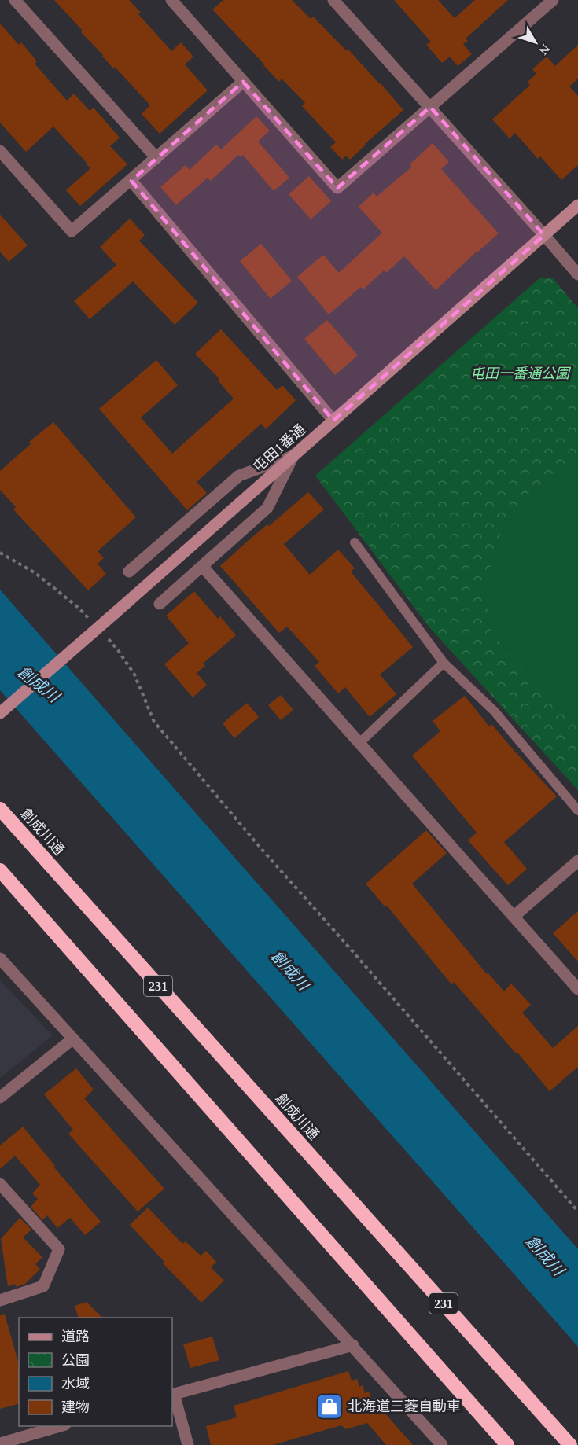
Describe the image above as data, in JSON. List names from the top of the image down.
{
  "streets": {
    "highway": ["創成川通", "231"],
    "street": ["屯田1番通"]
  },
  "water": ["創成川"],
  "parks": ["屯田一番通公園"],
  "places": {
    "shop": ["北海道三菱自動車"]
  },
  "legend": [
    "道路",
    "公園",
    "水域",
    "建物"
  ],
  "north": "bottom right"
}
